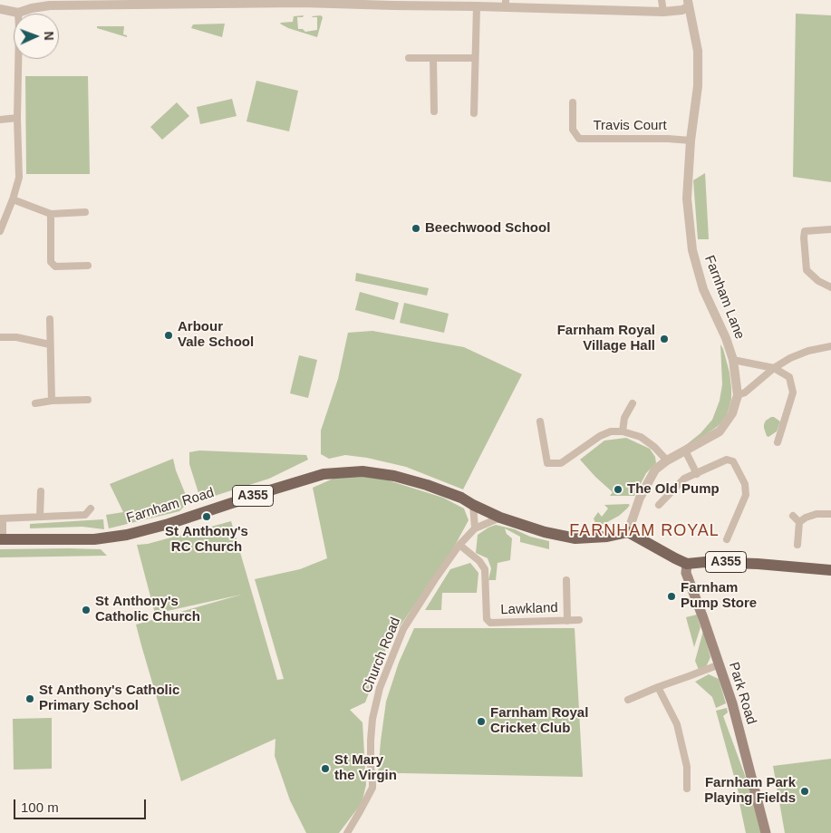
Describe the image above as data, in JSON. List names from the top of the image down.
{
  "streets": {
    "main road": ["A355", "Farnham Road", "Park Road"],
    "street": [
      "Travis Court",
      "Farnham Lane",
      "Lawkland",
      "Church Road"
    ]
  },
  "crossings": [
    ["Travis Court", "Farnham Lane"],
    ["Farnham Lane", "A355"],
    ["Farnham Lane", "Farnham Road"],
    ["A355", "Farnham Road"],
    ["A355", "Park Road"],
    ["Farnham Road", "Church Road"],
    ["Lawkland", "Church Road"]
  ],
  "districts": ["FARNHAM ROYAL"],
  "places": [
    "Beechwood School",
    "Arbour Vale School",
    "Farnham Royal Village Hall",
    "The Old Pump",
    "St Anthony's RC Church",
    "Farnham Pump Store",
    "St Anthony's Catholic Church",
    "St Anthony's Catholic Primary School",
    "Farnham Royal Cricket Club",
    "St Mary the Virgin",
    "Farnham Park Playing Fields"
  ],
  "scale_bar": "100 m",
  "north": "right"
}
